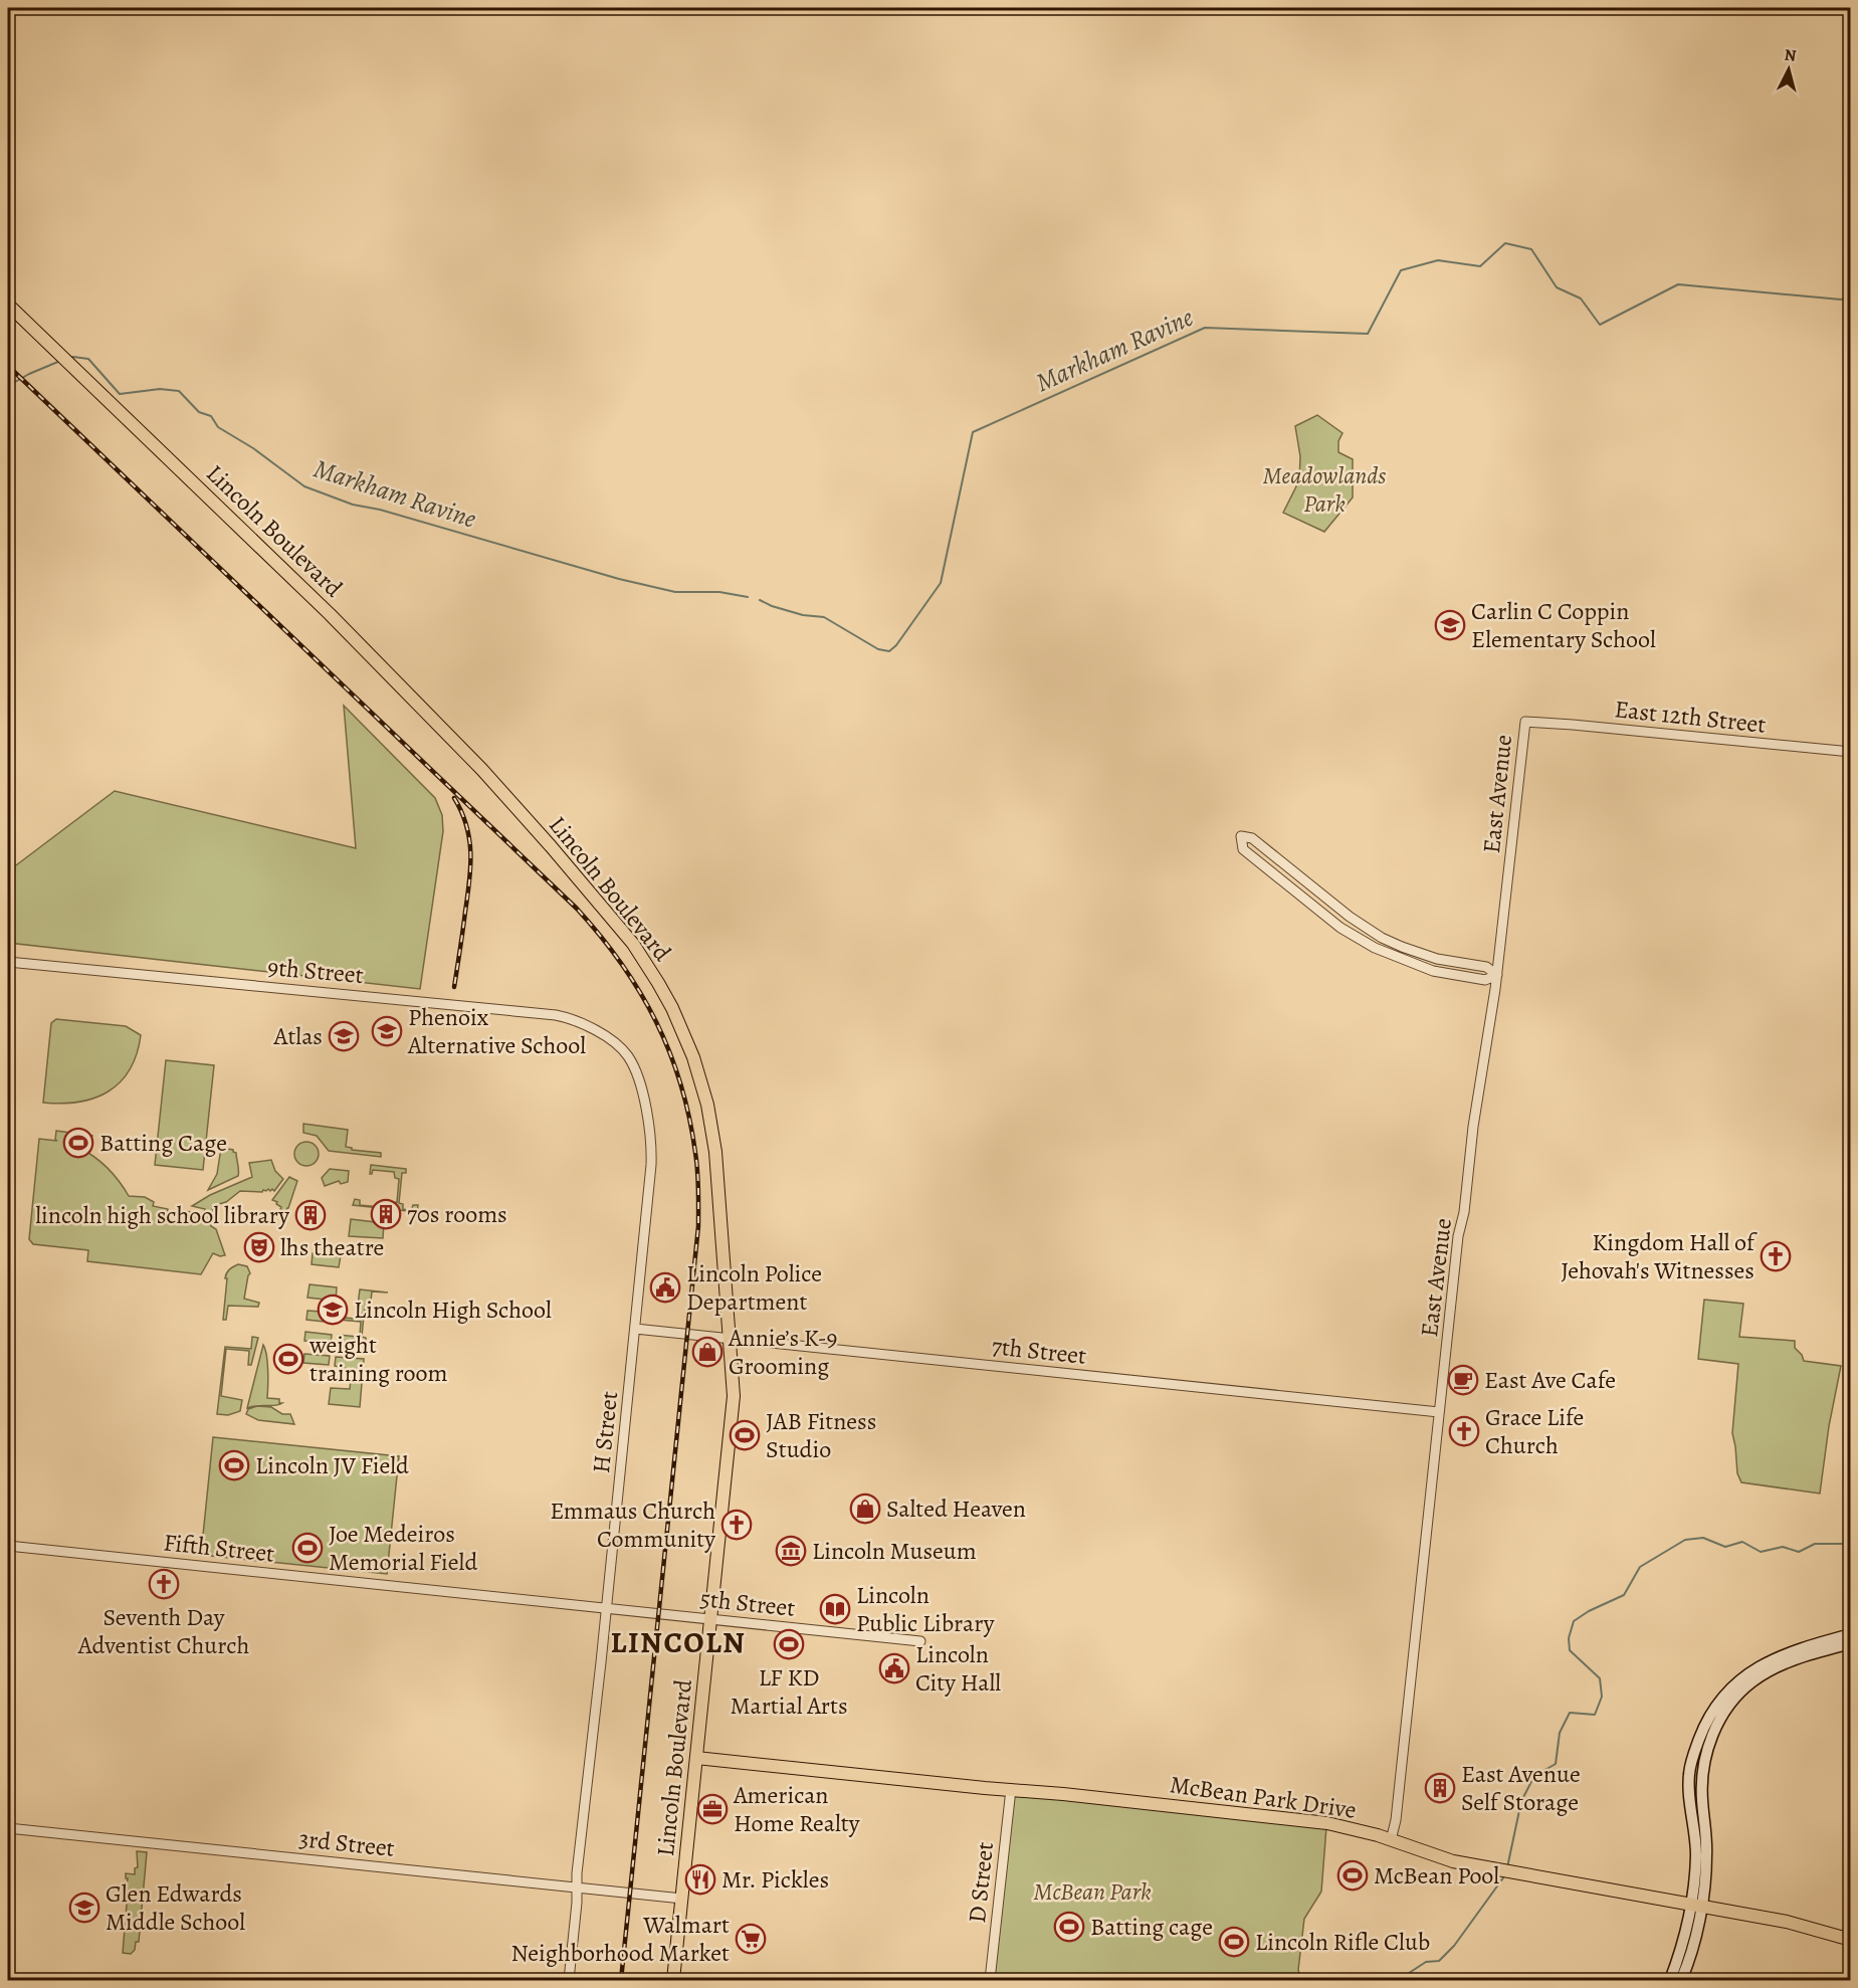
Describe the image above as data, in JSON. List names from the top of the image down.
{
  "streets": {
    "main road": ["Lincoln Boulevard", "McBean Park Drive"],
    "street": [
      "East 12th Street",
      "East Avenue",
      "9th Street",
      "7th Street",
      "H Street",
      "Fifth Street",
      "5th Street",
      "3rd Street",
      "D Street"
    ]
  },
  "crossings": [
    ["Lincoln Boulevard", "7th Street"],
    ["Lincoln Boulevard", "5th Street"],
    ["Lincoln Boulevard", "McBean Park Drive"],
    ["Lincoln Boulevard", "3rd Street"],
    ["East 12th Street", "East Avenue"],
    ["East Avenue", "7th Street"],
    ["East Avenue", "McBean Park Drive"],
    ["9th Street", "H Street"],
    ["7th Street", "H Street"],
    ["H Street", "Fifth Street"],
    ["H Street", "5th Street"],
    ["H Street", "3rd Street"],
    ["Fifth Street", "5th Street"],
    ["McBean Park Drive", "D Street"]
  ],
  "districts": ["LINCOLN"],
  "water": ["Markham Ravine"],
  "parks": ["Meadowlands Park", "McBean Park"],
  "places": {
    "school or university": [
      "Carlin C Coppin Elementary School",
      "Phenoix Alternative School",
      "Atlas",
      "Lincoln High School",
      "Glen Edwards Middle School"
    ],
    "sports": [
      "Batting Cage",
      "weight training room",
      "JAB Fitness Studio",
      "Lincoln JV Field",
      "Joe Medeiros Memorial Field",
      "LF KD Martial Arts",
      "McBean Pool",
      "Batting cage",
      "Lincoln Rifle Club"
    ],
    "building": ["70s rooms", "lincoln high school library", "East Avenue Self Storage"],
    "theatre": ["lhs theatre"],
    "church": [
      "Kingdom Hall of Jehovah's Witnesses",
      "Grace Life Church",
      "Emmaus Church Community",
      "Seventh Day Adventist Church"
    ],
    "public building": ["Lincoln Police Department", "Lincoln City Hall"],
    "shop": ["Annie’s K-9 Grooming", "Salted Heaven"],
    "cafe": ["East Ave Cafe"],
    "museum": ["Lincoln Museum"],
    "library": ["Lincoln Public Library"],
    "office": ["American Home Realty"],
    "restaurant": ["Mr. Pickles"],
    "supermarket": ["Walmart Neighborhood Market"]
  },
  "north": "top"
}
